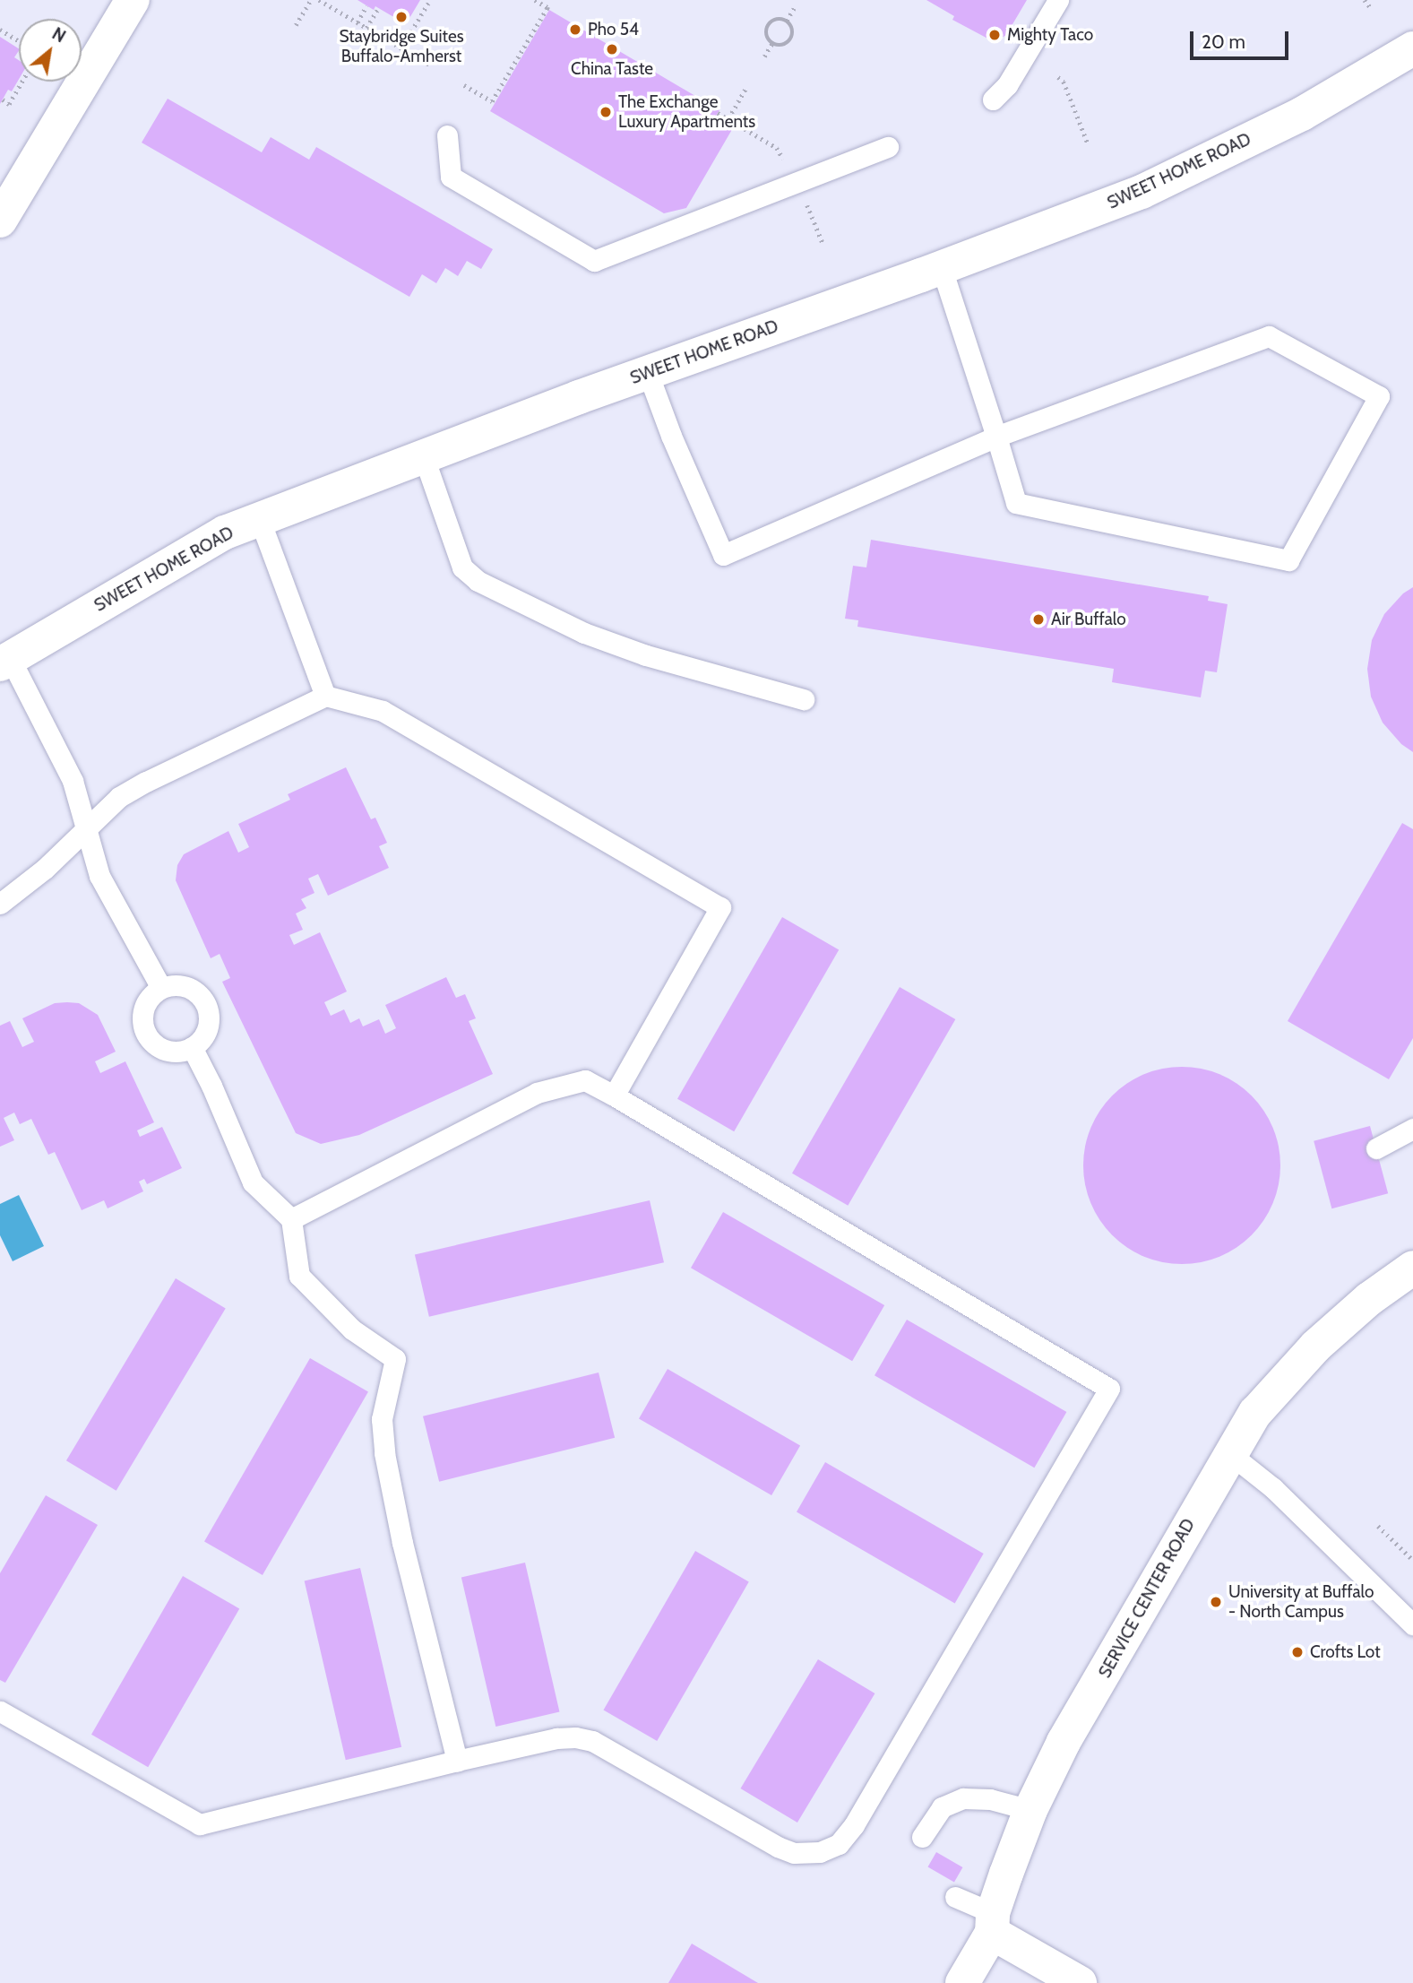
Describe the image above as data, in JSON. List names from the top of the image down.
{
  "streets": {
    "main road": ["SWEET HOME ROAD", "SERVICE CENTER ROAD"]
  },
  "places": [
    "Staybridge Suites Buffalo-Amherst",
    "Pho 54",
    "Mighty Taco",
    "China Taste",
    "The Exchange Luxury Apartments",
    "Air Buffalo",
    "University at Buffalo - North Campus",
    "Crofts Lot"
  ],
  "scale_bar": "20 m",
  "north": "top right"
}
